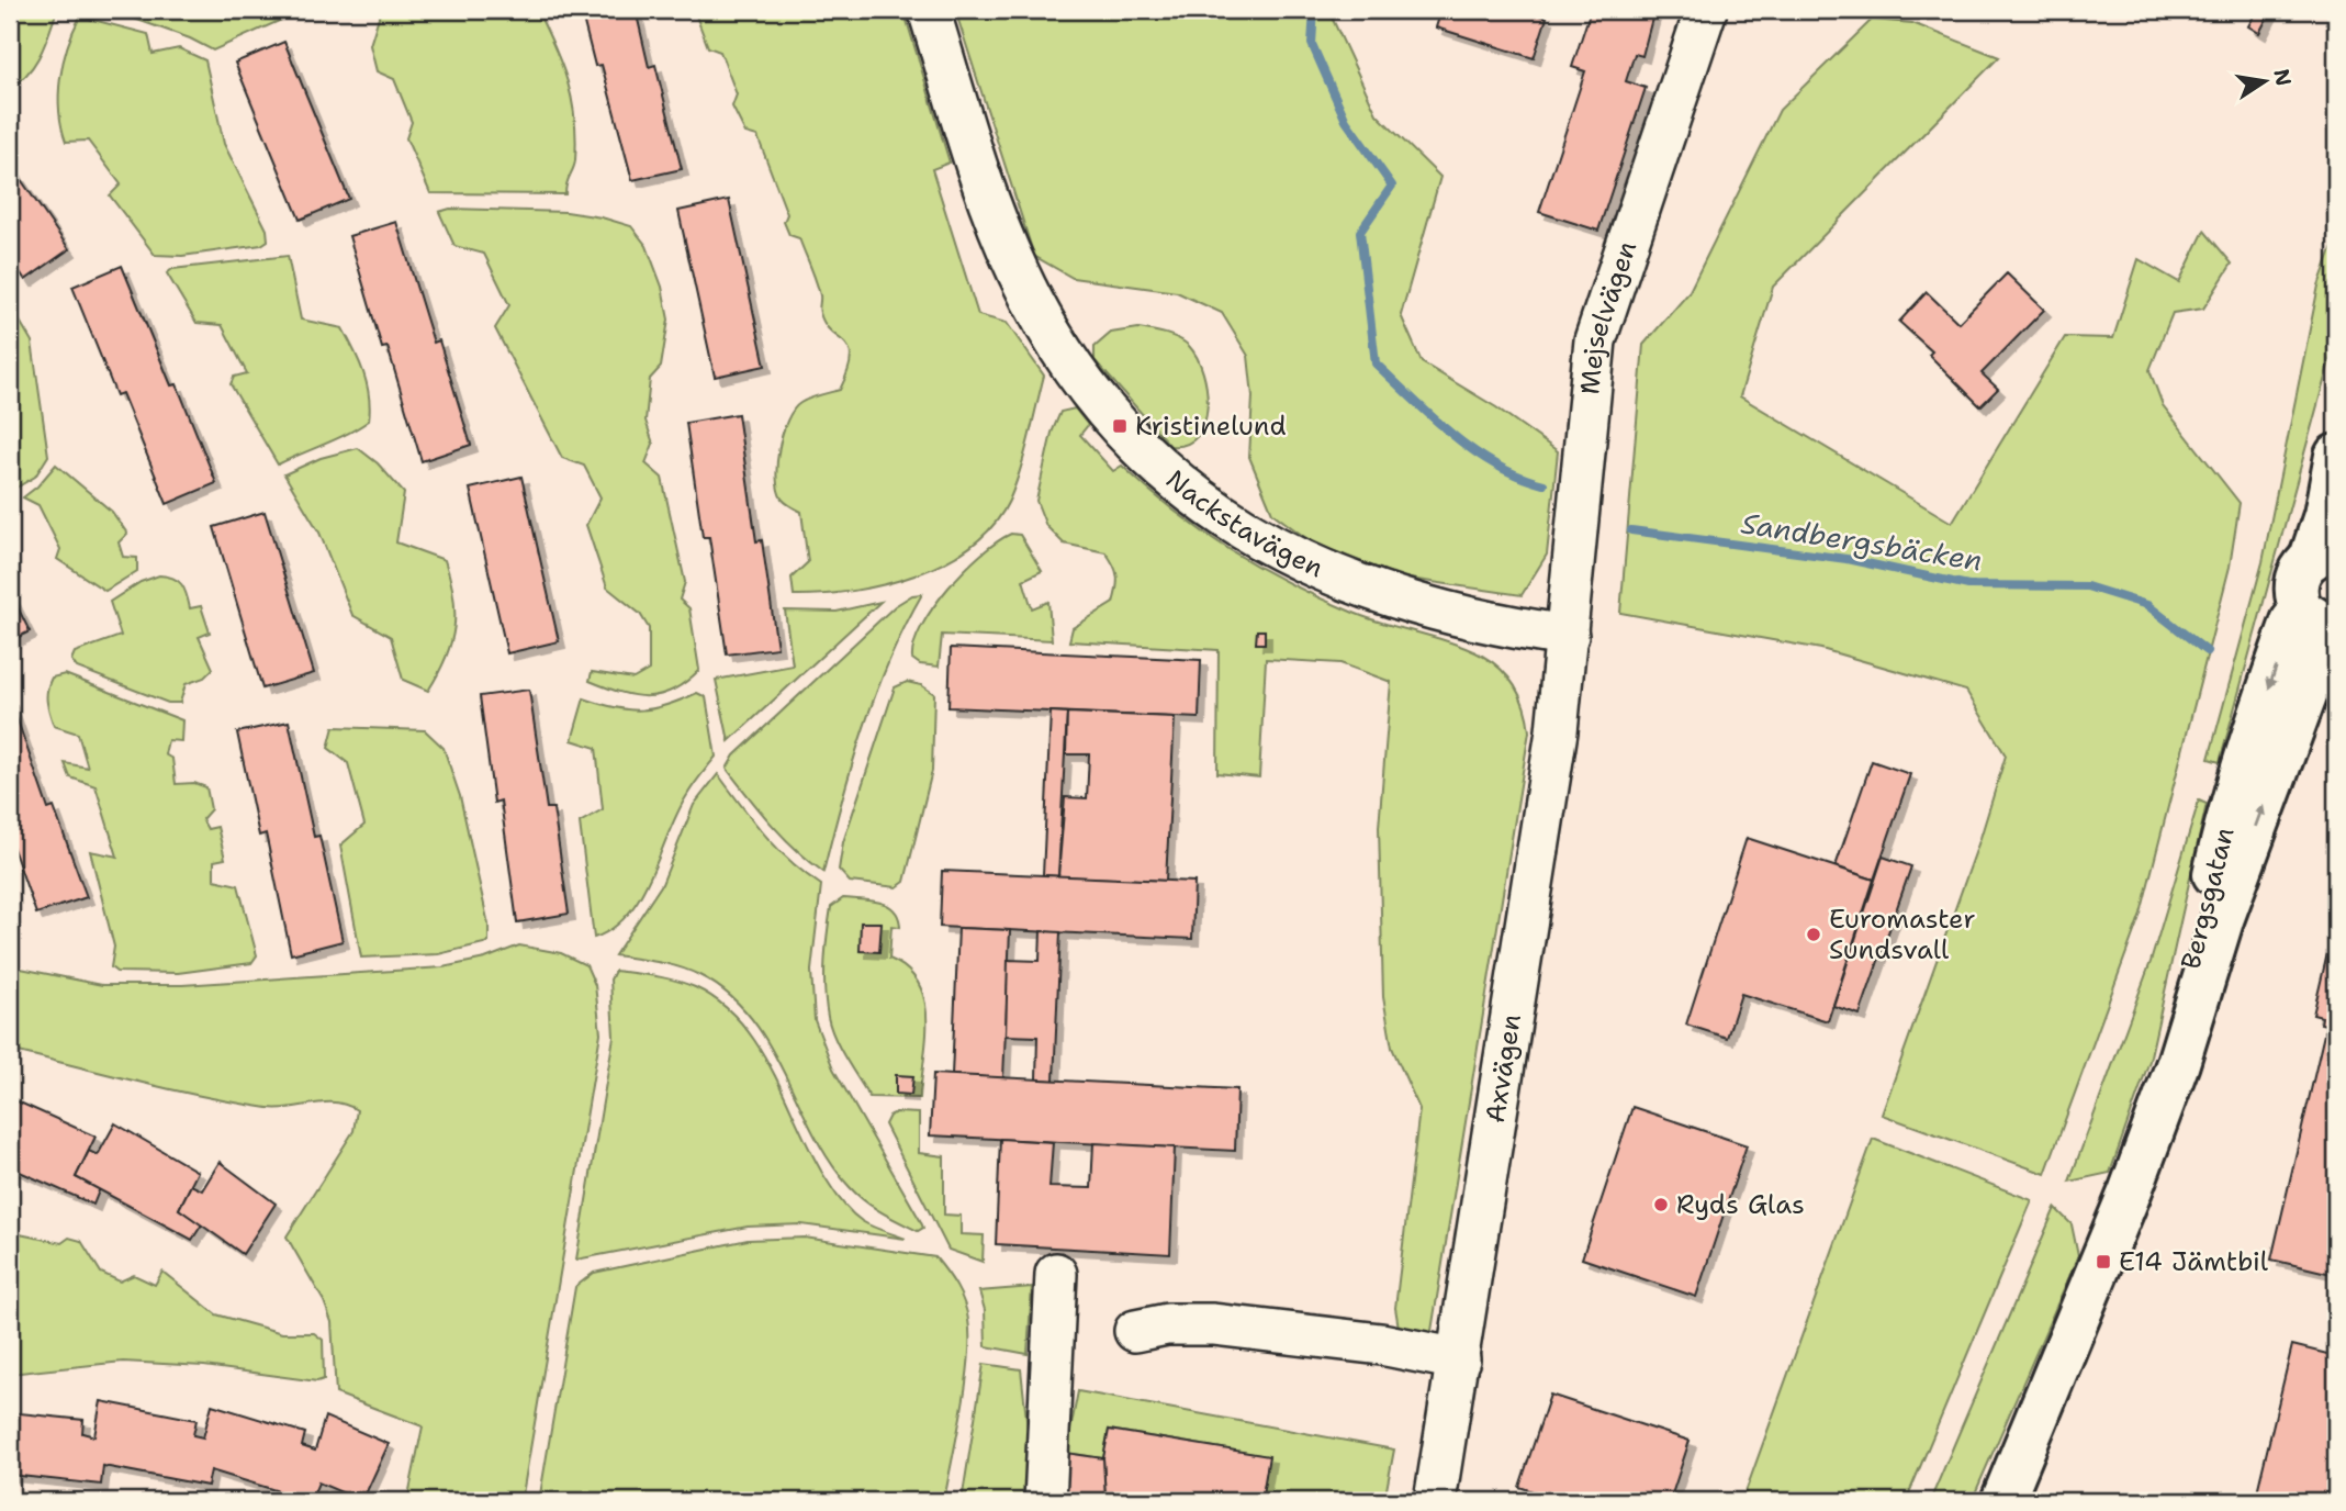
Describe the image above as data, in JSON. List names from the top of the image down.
{
  "streets": {
    "highway": ["Bergsgatan"],
    "street": ["Mejselvägen", "Nackstavägen", "Axvägen"]
  },
  "crossings": [
    ["Mejselvägen", "Nackstavägen"],
    ["Mejselvägen", "Axvägen"],
    ["Nackstavägen", "Axvägen"]
  ],
  "water": ["Sandbergsbäcken"],
  "places": {
    "transit": ["Kristinelund", "E14 Jämtbil"],
    "other": ["Euromaster Sundsvall", "Ryds Glas"]
  },
  "north": "right"
}
